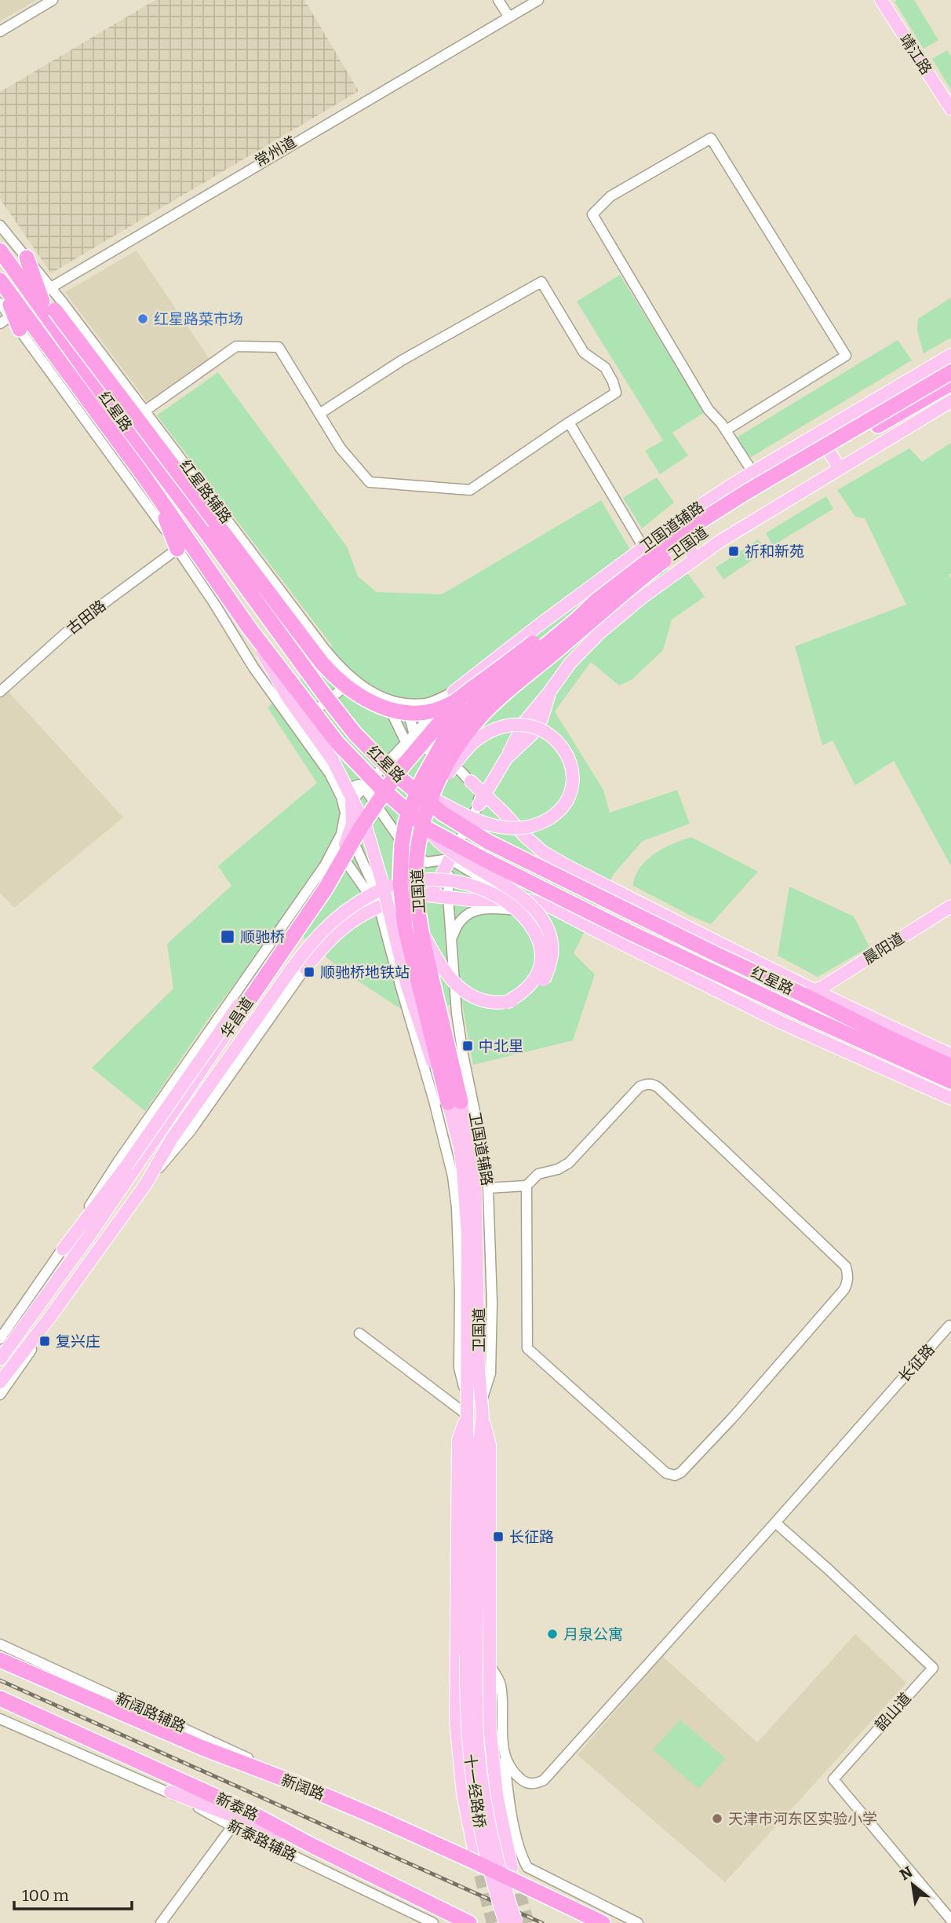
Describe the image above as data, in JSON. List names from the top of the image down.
{
  "streets": {
    "highway": [
      "红星路",
      "卫国道",
      "华昌道",
      "新阔路",
      "新泰路"
    ],
    "main road": [
      "靖江路",
      "卫国道辅路",
      "晨阳道",
      "十一经路桥"
    ],
    "street": [
      "常州道",
      "红星路辅路",
      "古田路",
      "长征路",
      "韶山道",
      "新阔路辅路",
      "新泰路辅路"
    ]
  },
  "crossings": [
    ["常州道", "红星路"],
    ["常州道", "红星路辅路"],
    ["红星路", "古田路"],
    ["红星路", "晨阳道"],
    ["红星路辅路", "卫国道辅路"],
    ["卫国道辅路", "卫国道"],
    ["卫国道", "华昌道"],
    ["卫国道", "十一经路桥"],
    ["长征路", "韶山道"],
    ["新阔路辅路", "新阔路"]
  ],
  "places": {
    "other": ["红星路菜市场", "月泉公寓", "天津市河东区实验小学"],
    "transit": [
      "祈和新苑",
      "顺驰桥",
      "顺驰桥地铁站",
      "中北里",
      "复兴庄",
      "长征路"
    ]
  },
  "scale_bar": "100 m",
  "north": "top left"
}
